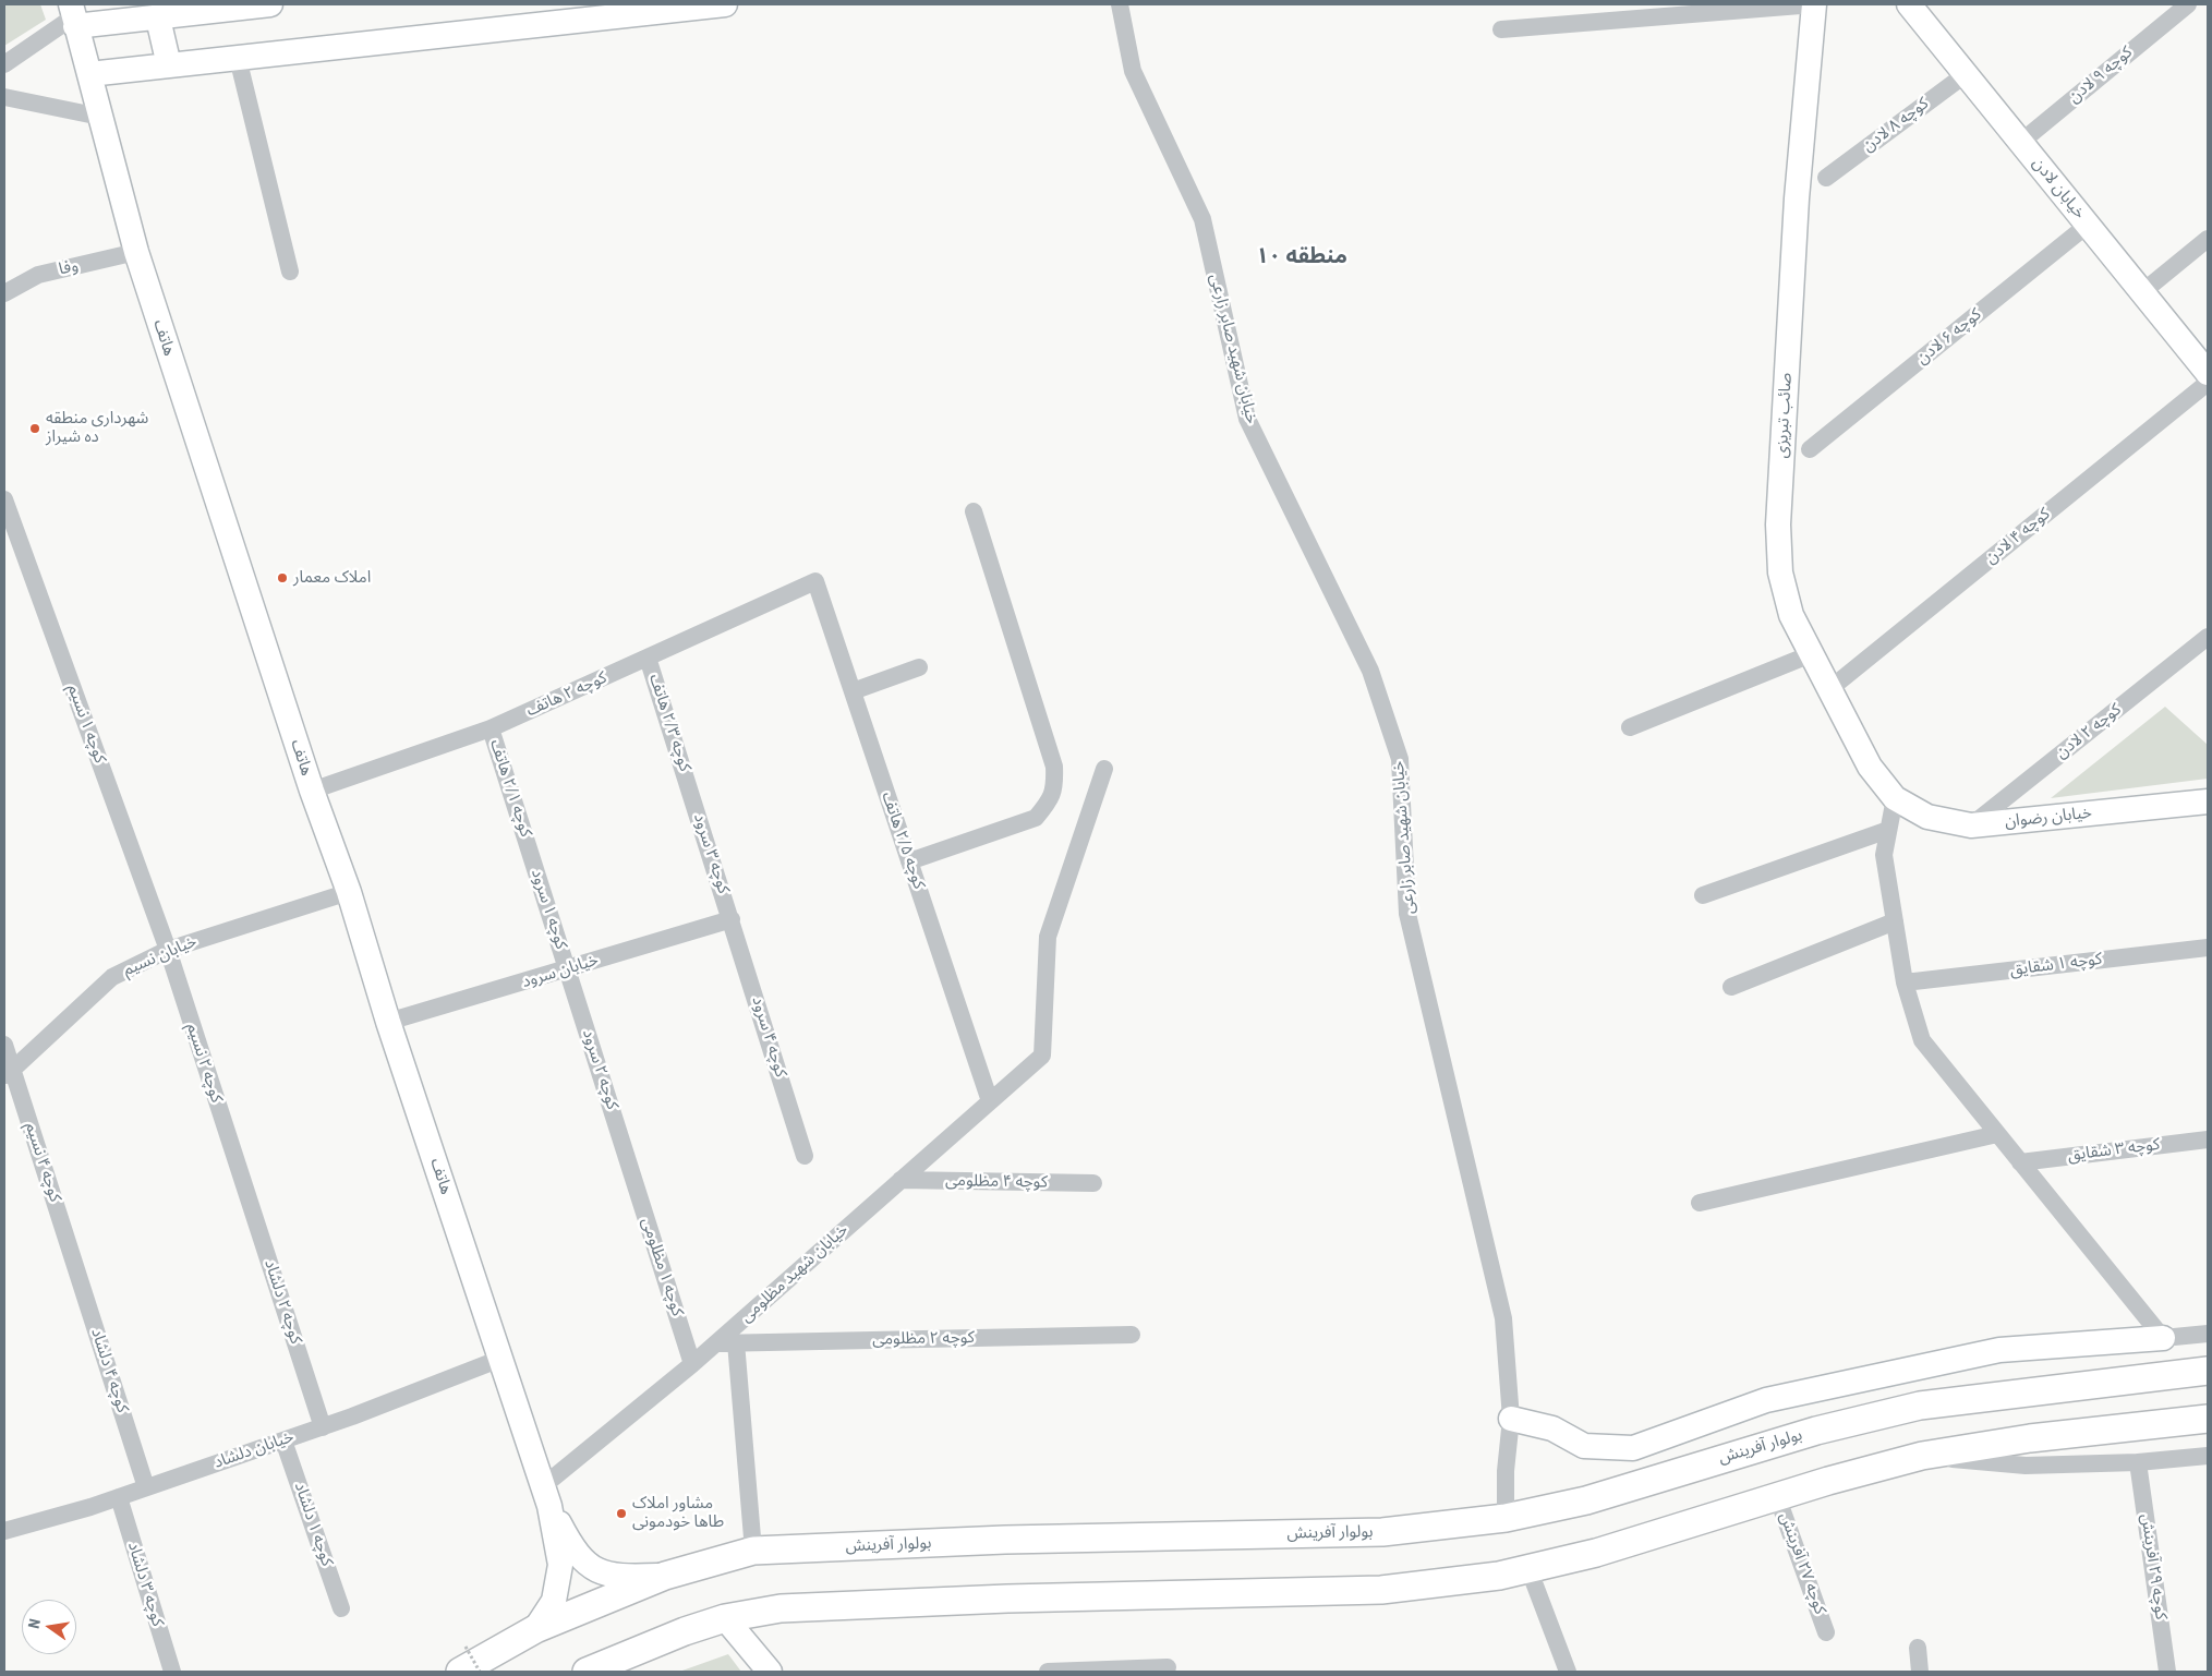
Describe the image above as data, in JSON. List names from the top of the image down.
{
  "streets": {
    "main road": ["بولوار آفرینش"],
    "street": [
      "کوچه ۹ لادن",
      "کوچه ۸ لادن",
      "خیابان لادن",
      "وفا",
      "کوچه ۶ لادن",
      "هاتف",
      "خیابان شهید صابر زارعی",
      "صائب تبریزی",
      "کوچه ۴ لادن",
      "کوچه ۲ هاتف",
      "کوچه ۲/۳ هاتف",
      "کوچه ۱ نسیم",
      "کوچه ۲ لادن",
      "کوچه ۲/۱ هاتف",
      "خیابان رضوان",
      "کوچه ۲/۵ هاتف",
      "کوچه ۳ سرود",
      "کوچه ۱ سرود",
      "خیابان نسیم",
      "کوچه ۱ شقایق",
      "خیابان سرود",
      "کوچه ۴ سرود",
      "کوچه ۲ نسیم",
      "کوچه ۲ سرود",
      "کوچه ۳ شقایق",
      "کوچه ۴ نسیم",
      "کوچه ۴ مظلومی",
      "کوچه ۱ مظلومی",
      "خیابان شهید مظلومی",
      "کوچه ۲ دلشاد",
      "کوچه ۲ مظلومی",
      "کوچه ۴ دلشاد",
      "خیابان دلشاد",
      "کوچه ۱ دلشاد",
      "کوچه ۲۷ آفرینش",
      "کوچه ۲۹ آفرینش",
      "کوچه ۳ دلشاد"
    ]
  },
  "crossings": [
    ["کوچه ۹ لادن", "خیابان لادن"],
    ["کوچه ۸ لادن", "خیابان لادن"],
    ["خیابان لادن", "کوچه ۶ لادن"],
    ["وفا", "هاتف"],
    ["هاتف", "کوچه ۲ هاتف"],
    ["هاتف", "خیابان نسیم"],
    ["هاتف", "خیابان سرود"],
    ["هاتف", "خیابان شهید مظلومی"],
    ["هاتف", "بولوار آفرینش"],
    ["هاتف", "خیابان دلشاد"],
    ["خیابان شهید صابر زارعی", "بولوار آفرینش"],
    ["صائب تبریزی", "کوچه ۴ لادن"],
    ["صائب تبریزی", "خیابان رضوان"],
    ["کوچه ۲ هاتف", "کوچه ۲/۳ هاتف"],
    ["کوچه ۲ هاتف", "کوچه ۲/۱ هاتف"],
    ["کوچه ۲ هاتف", "کوچه ۲/۵ هاتف"],
    ["کوچه ۲/۳ هاتف", "کوچه ۳ سرود"],
    ["کوچه ۱ نسیم", "خیابان نسیم"],
    ["کوچه ۱ نسیم", "کوچه ۲ نسیم"],
    ["کوچه ۲ لادن", "خیابان رضوان"],
    ["کوچه ۲/۱ هاتف", "کوچه ۱ سرود"],
    ["کوچه ۲/۵ هاتف", "خیابان شهید مظلومی"],
    ["کوچه ۳ سرود", "خیابان سرود"],
    ["کوچه ۳ سرود", "کوچه ۴ سرود"],
    ["کوچه ۱ سرود", "خیابان سرود"],
    ["کوچه ۱ سرود", "کوچه ۲ سرود"],
    ["خیابان نسیم", "کوچه ۲ نسیم"],
    ["خیابان نسیم", "کوچه ۴ نسیم"],
    ["خیابان سرود", "کوچه ۴ سرود"],
    ["خیابان سرود", "کوچه ۲ سرود"],
    ["کوچه ۲ نسیم", "کوچه ۲ دلشاد"],
    ["کوچه ۲ سرود", "کوچه ۱ مظلومی"],
    ["کوچه ۴ نسیم", "کوچه ۴ دلشاد"],
    ["کوچه ۴ مظلومی", "خیابان شهید مظلومی"],
    ["کوچه ۱ مظلومی", "خیابان شهید مظلومی"],
    ["خیابان شهید مظلومی", "کوچه ۲ مظلومی"],
    ["کوچه ۲ دلشاد", "خیابان دلشاد"],
    ["کوچه ۴ دلشاد", "خیابان دلشاد"],
    ["خیابان دلشاد", "کوچه ۱ دلشاد"],
    ["خیابان دلشاد", "کوچه ۳ دلشاد"]
  ],
  "districts": ["منطقه ۱۰"],
  "places": ["شهرداری منطقه ده شیراز", "املاک معمار", "مشاور املاک طاها خودمونی"],
  "north": "left"
}
